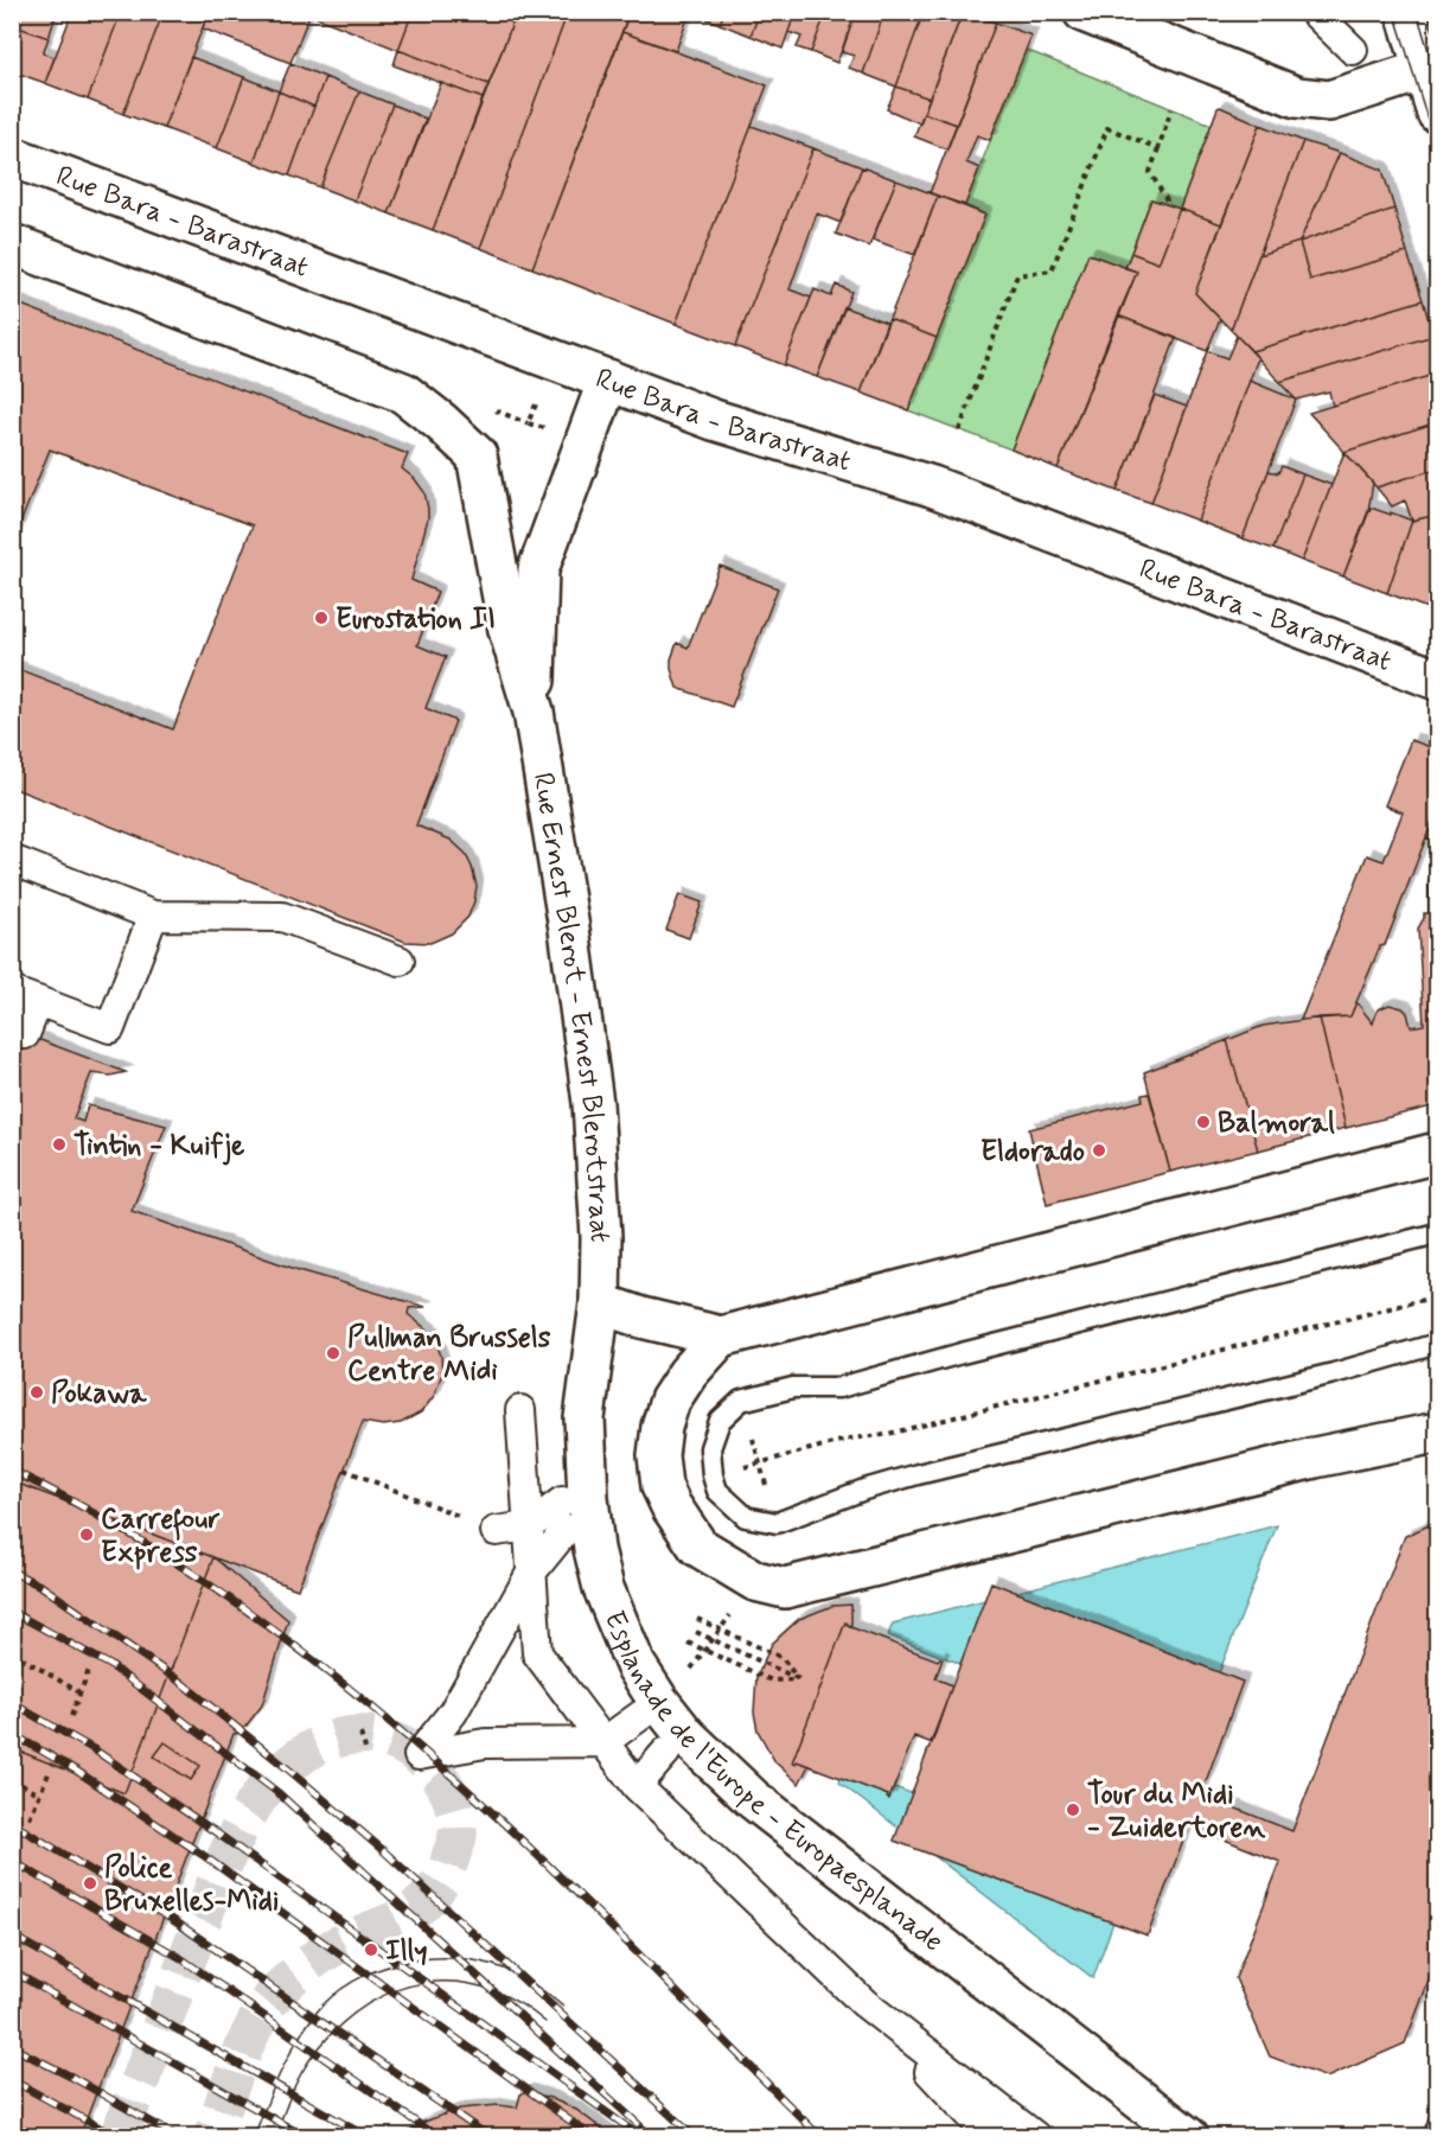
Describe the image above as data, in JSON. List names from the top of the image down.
{
  "streets": {
    "street": ["Rue Bara - Barastraat", "Rue Ernest Blerot - Ernest Blerotstraat", "Esplanade de l'Europe - Europaesplanade"]
  },
  "crossings": [
    ["Rue Bara - Barastraat", "Rue Ernest Blerot - Ernest Blerotstraat"],
    ["Rue Ernest Blerot - Ernest Blerotstraat", "Esplanade de l'Europe - Europaesplanade"]
  ],
  "places": [
    "Eurostation II",
    "Balmoral",
    "Tintin - Kuifje",
    "Eldorado",
    "Pullman Brussels Centre Midi",
    "Pokawa",
    "Carrefour Express",
    "Tour du Midi - Zuidertoren",
    "Police Bruxelles-Midi",
    "Illy"
  ]
}
